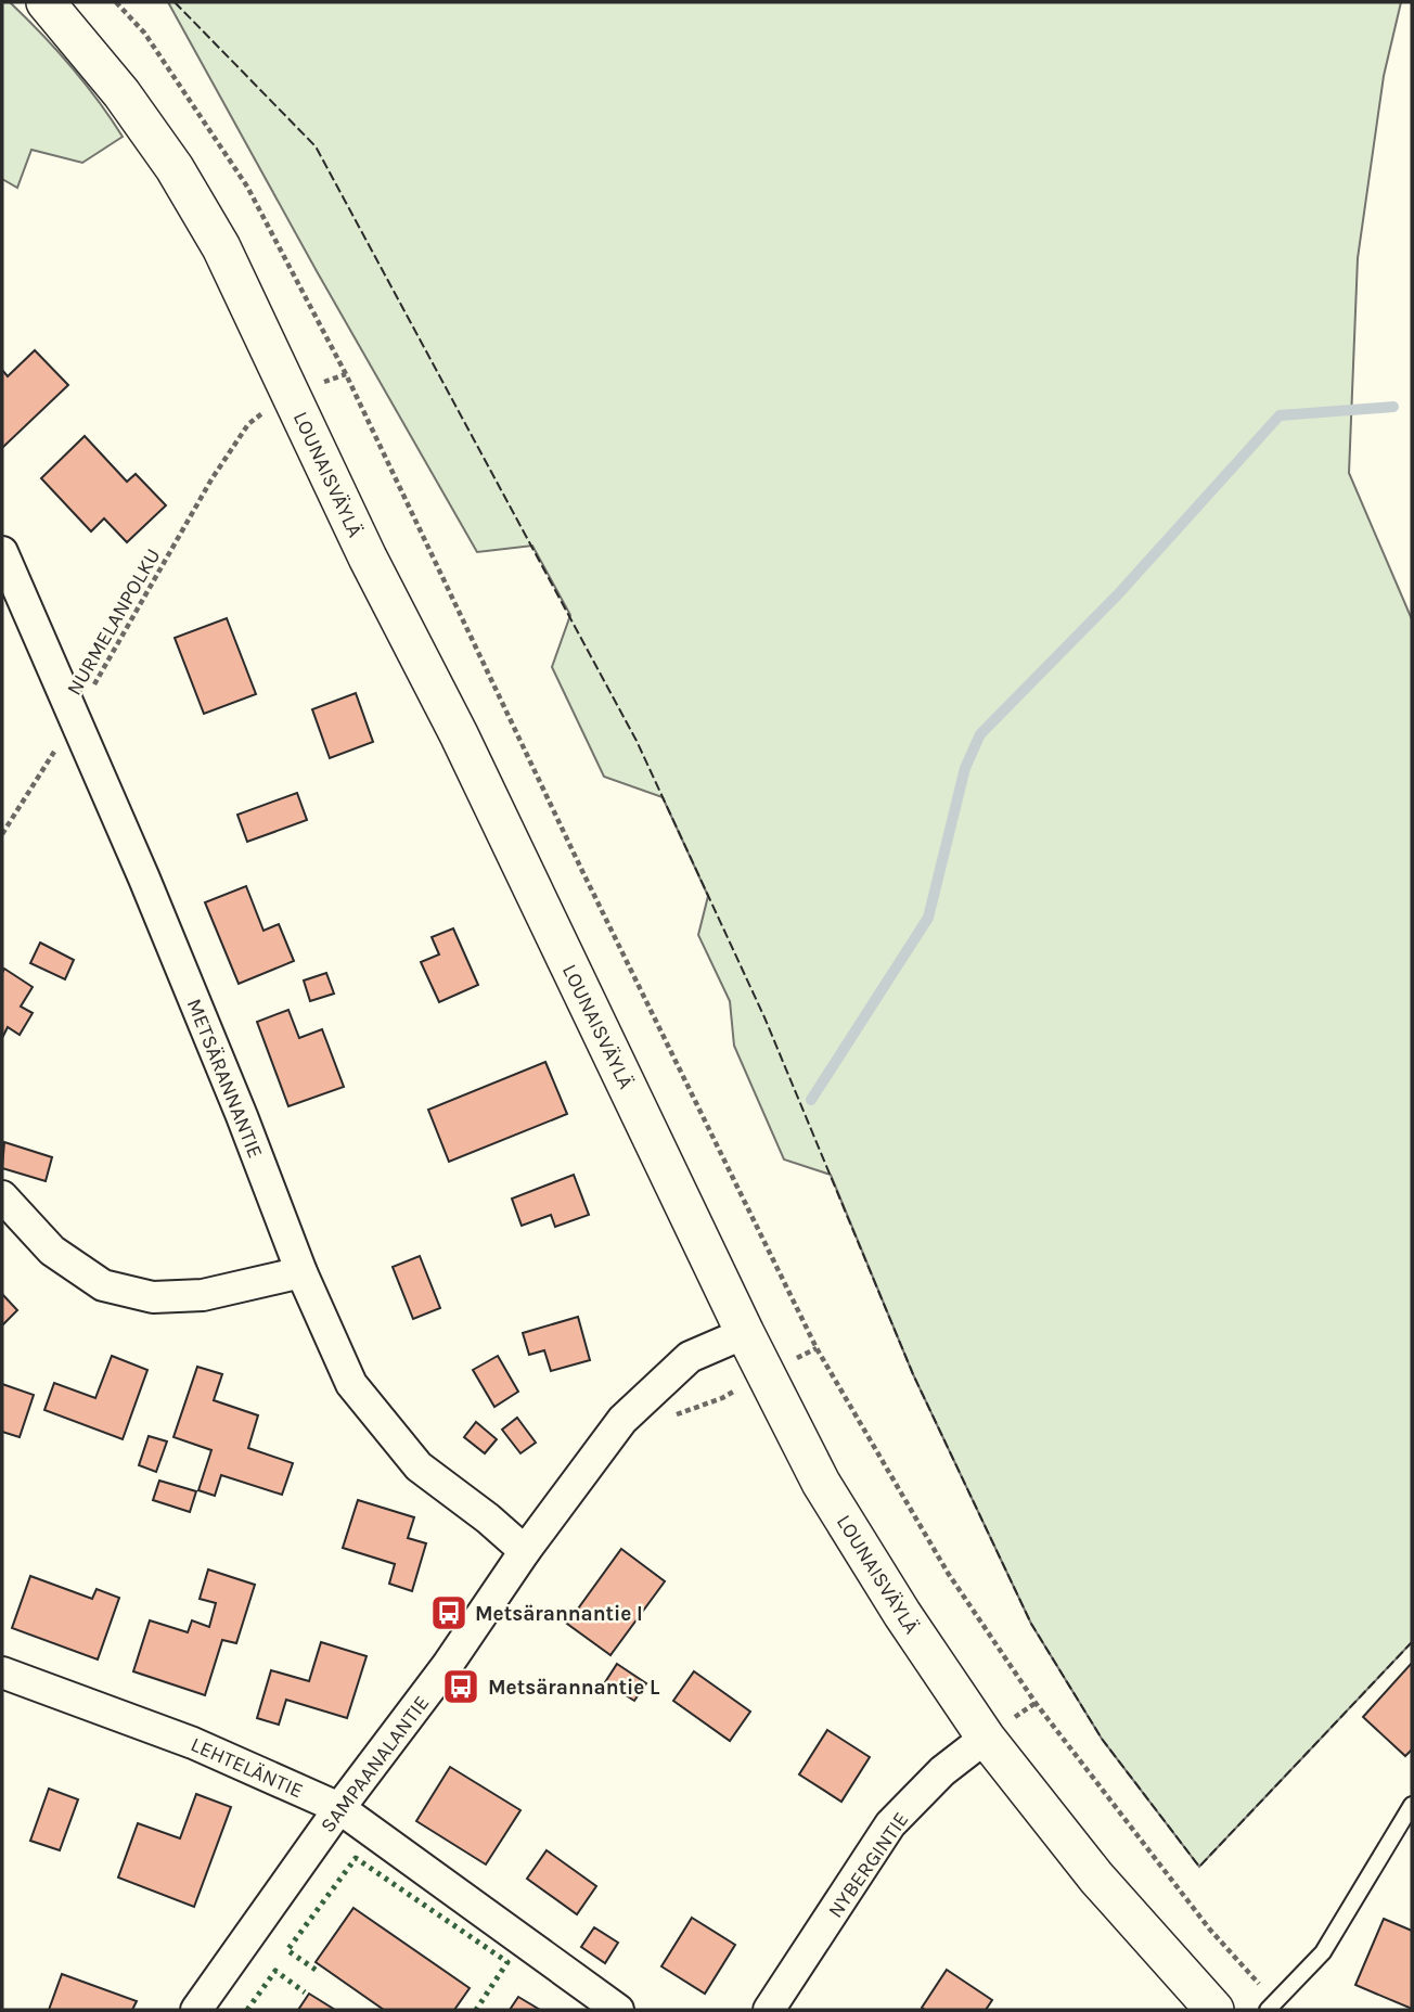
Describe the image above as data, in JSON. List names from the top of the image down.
{
  "streets": {
    "street": [
      "LOUNAISVÄYLÄ",
      "METSÄRANNANTIE",
      "SAMPAANALANTIE",
      "LEHTELÄNTIE",
      "NYBERGINTIE"
    ],
    "path": ["NURMELANPOLKU"]
  },
  "crossings": [
    ["LOUNAISVÄYLÄ", "SAMPAANALANTIE"],
    ["LOUNAISVÄYLÄ", "NYBERGINTIE"],
    ["NURMELANPOLKU", "METSÄRANNANTIE"],
    ["METSÄRANNANTIE", "SAMPAANALANTIE"],
    ["SAMPAANALANTIE", "LEHTELÄNTIE"]
  ],
  "places": {
    "bus stop": ["Metsärannantie I", "Metsärannantie L"]
  }
}
